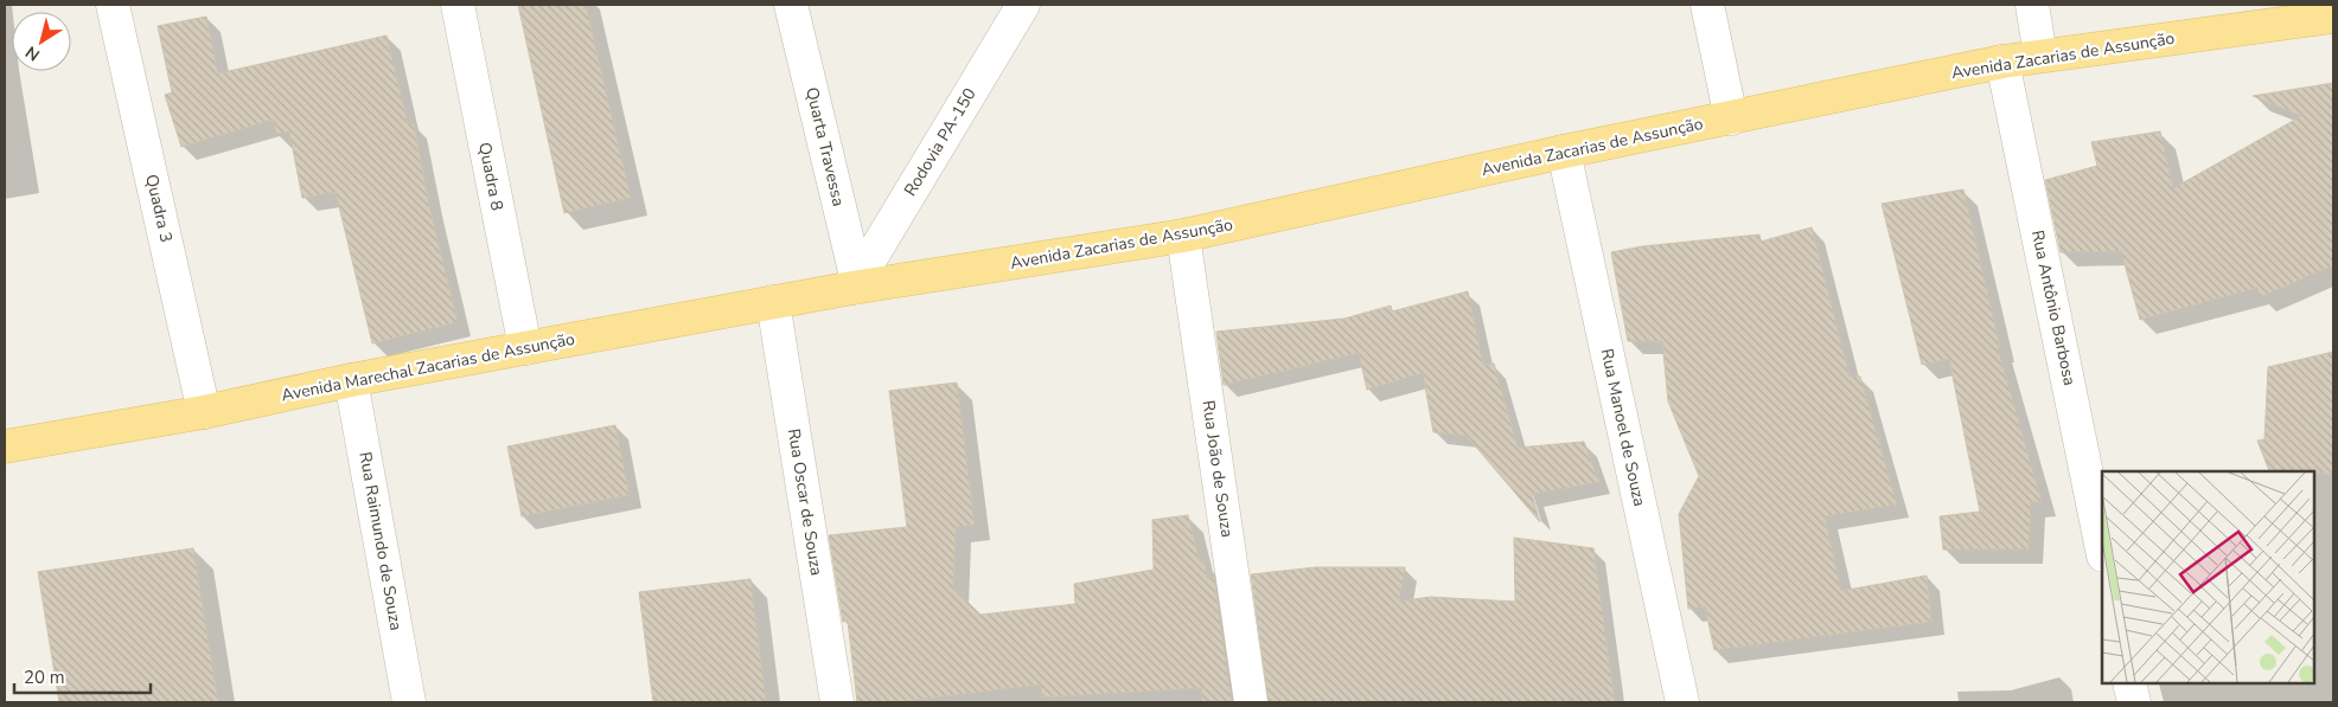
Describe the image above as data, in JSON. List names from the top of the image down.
{
  "streets": {
    "main road": ["Avenida Zacarias de Assunção", "Avenida Marechal Zacarias de Assunção"],
    "street": [
      "Rodovia PA-150",
      "Quarta Travessa",
      "Quadra 8",
      "Quadra 3",
      "Rua Antônio Barbosa",
      "Rua Manoel de Souza",
      "Rua João de Souza",
      "Rua Oscar de Souza",
      "Rua Raimundo de Souza"
    ]
  },
  "crossings": [
    ["Avenida Zacarias de Assunção", "Rodovia PA-150"],
    ["Avenida Zacarias de Assunção", "Quarta Travessa"],
    ["Avenida Zacarias de Assunção", "Rua Antônio Barbosa"],
    ["Avenida Zacarias de Assunção", "Avenida Marechal Zacarias de Assunção"],
    ["Avenida Zacarias de Assunção", "Rua Manoel de Souza"],
    ["Avenida Zacarias de Assunção", "Rua João de Souza"],
    ["Rodovia PA-150", "Quarta Travessa"],
    ["Rodovia PA-150", "Avenida Marechal Zacarias de Assunção"],
    ["Quarta Travessa", "Avenida Marechal Zacarias de Assunção"],
    ["Quadra 8", "Avenida Marechal Zacarias de Assunção"],
    ["Quadra 3", "Avenida Marechal Zacarias de Assunção"],
    ["Avenida Marechal Zacarias de Assunção", "Rua Oscar de Souza"],
    ["Avenida Marechal Zacarias de Assunção", "Rua Raimundo de Souza"]
  ],
  "scale_bar": "20 m",
  "north": "bottom left"
}
